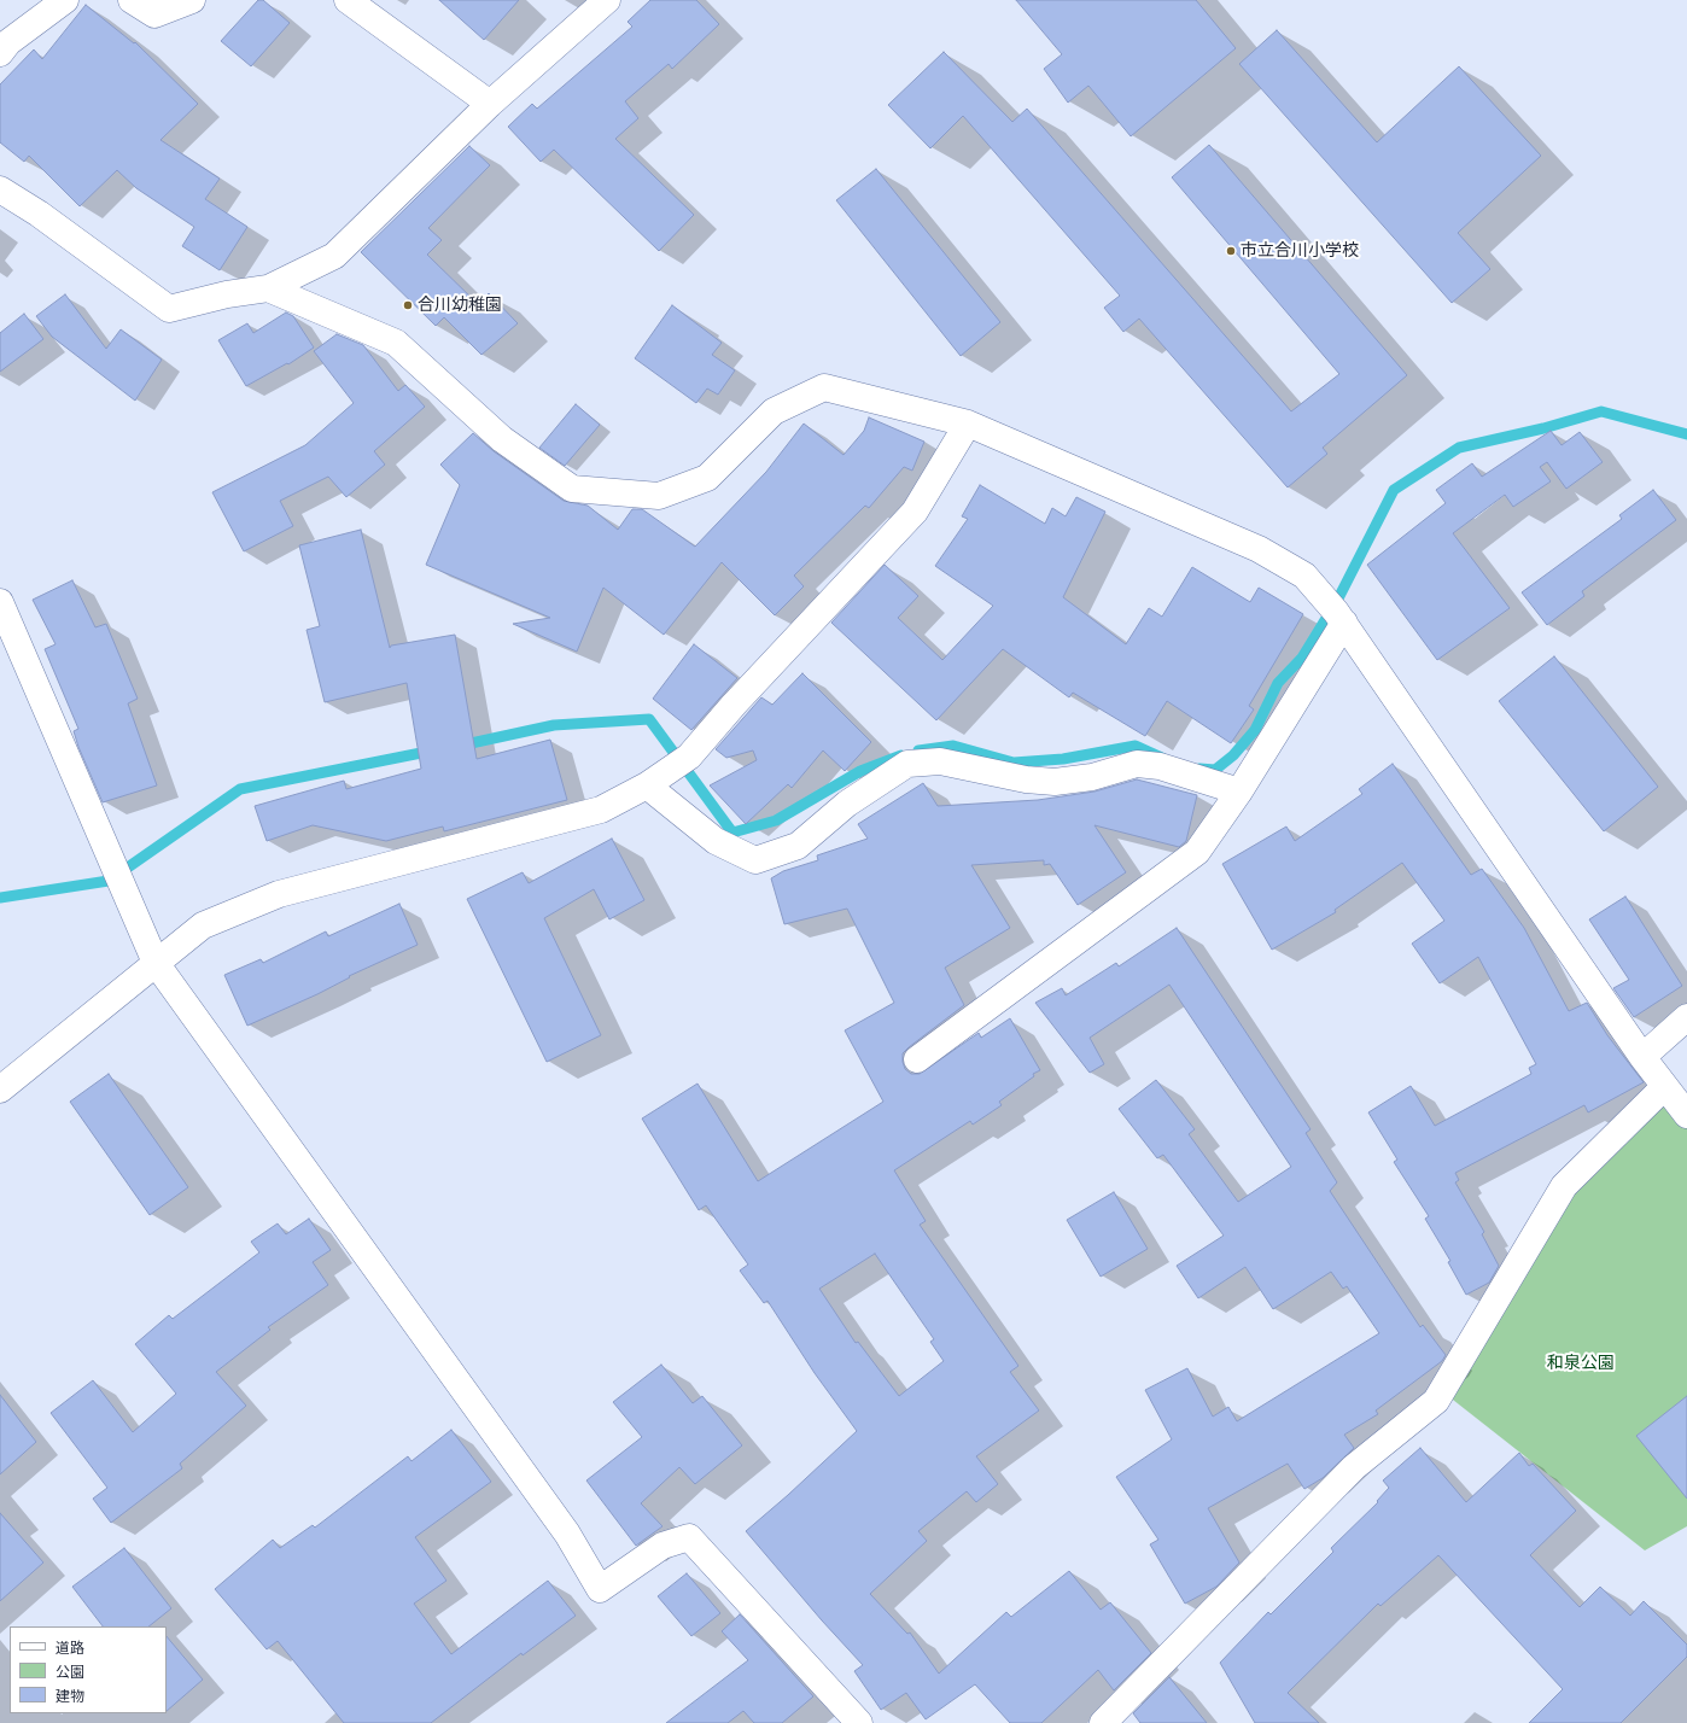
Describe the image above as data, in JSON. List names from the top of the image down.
{
  "parks": ["和泉公園"],
  "places": ["市立合川小学校", "合川幼稚園"],
  "legend": ["道路", "公園", "建物"]
}
